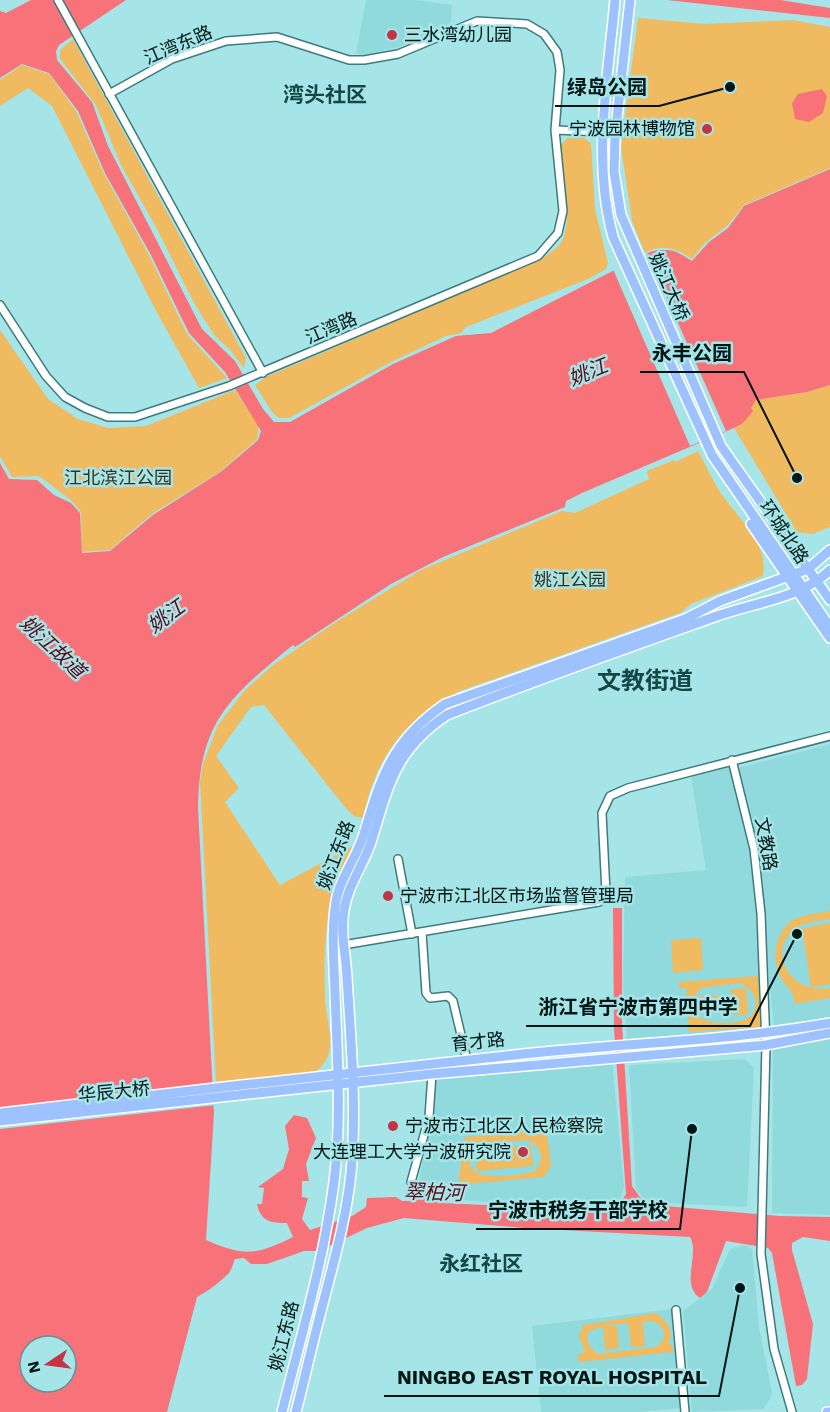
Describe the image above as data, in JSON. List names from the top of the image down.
{
  "streets": {
    "main road": [
      "姚江大桥",
      "环城北路",
      "姚江东路",
      "育才路",
      "华辰大桥"
    ],
    "street": ["江湾东路", "江湾路", "文教路"]
  },
  "crossings": [
    ["江湾东路", "江湾路"],
    ["姚江大桥", "环城北路"],
    ["环城北路", "姚江东路"],
    ["文教路", "育才路"],
    ["姚江东路", "育才路"],
    ["育才路", "华辰大桥"]
  ],
  "districts": ["湾头社区", "文教街道", "永红社区"],
  "water": ["姚江", "姚江故道", "翠柏河"],
  "parks": ["江北滨江公园", "姚江公园"],
  "places": [
    "三水湾幼儿园",
    "绿岛公园",
    "宁波园林博物馆",
    "永丰公园",
    "宁波市江北区市场监督管理局",
    "浙江省宁波市第四中学",
    "宁波市江北区人民检察院",
    "宁波市税务干部学校",
    "大连理工大学宁波研究院",
    "NINGBO EAST ROYAL HOSPITAL"
  ],
  "north": "left"
}
